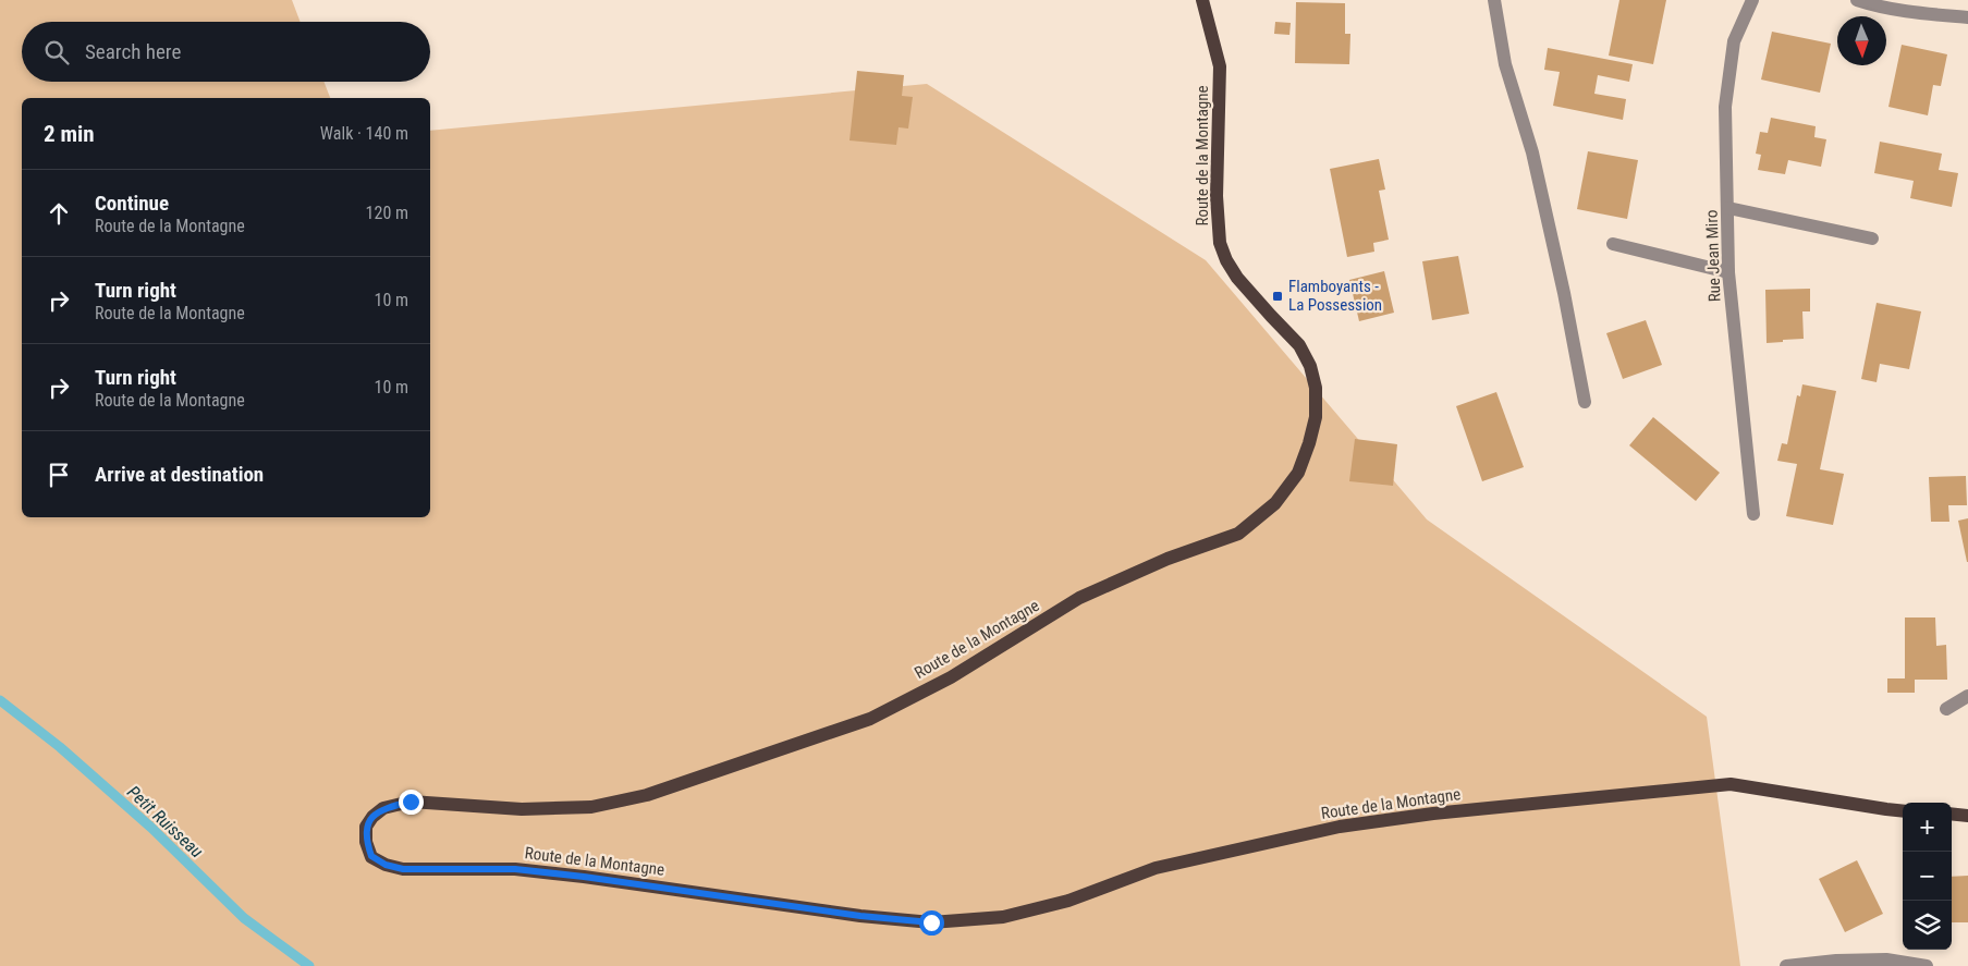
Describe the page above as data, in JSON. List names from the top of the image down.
{
  "streets": {
    "main road": ["Route de la Montagne"],
    "street": ["Rue Jean Miro"]
  },
  "water": ["Petit Ruisseau"],
  "places": {
    "transit": ["Flamboyants - La Possession"]
  },
  "north": "bottom",
  "page": {
    "search": "Search here",
    "heading": ["2 min", "Walk · 140 m"],
    "list": [
      ["Continue", "Route de la Montagne", "120 m"],
      ["Turn right", "Route de la Montagne", "10 m"],
      ["Turn right", "Route de la Montagne", "10 m"],
      "Arrive at destination"
    ],
    "map_buttons": ["+", "−"]
  }
}
